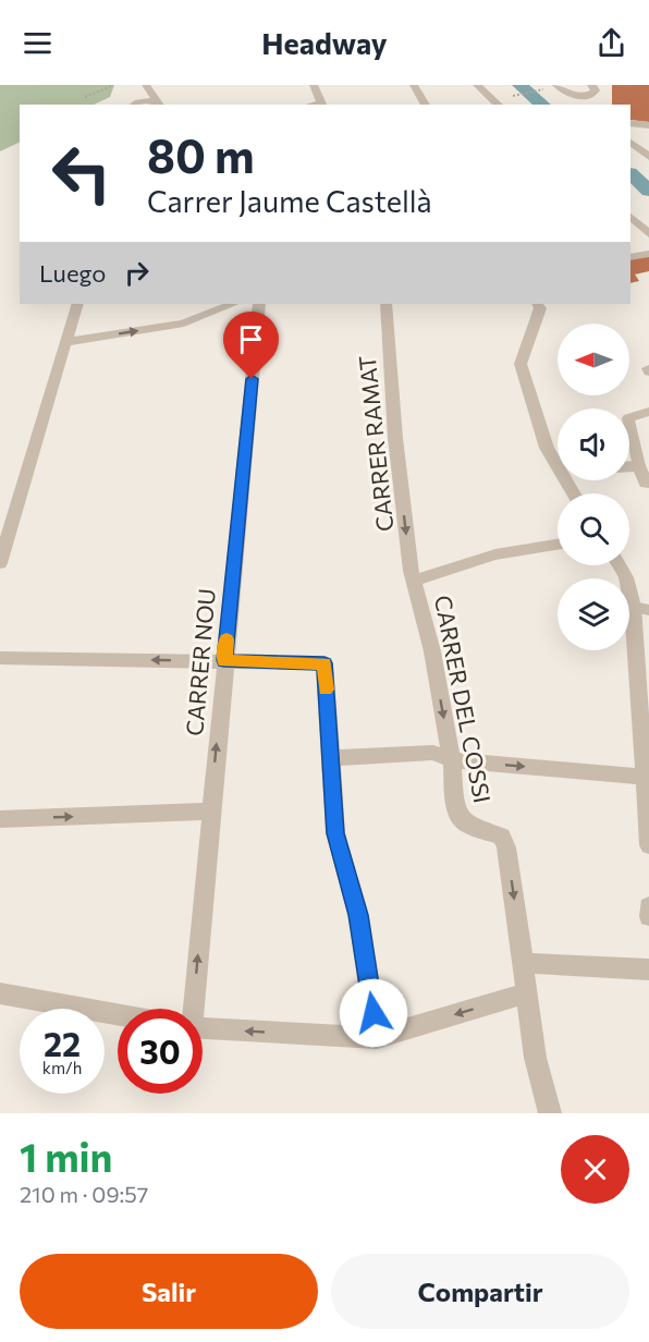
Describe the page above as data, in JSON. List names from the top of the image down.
{
  "streets": {
    "street": ["CARRER RAMAT", "CARRER NOU", "CARRER DEL COSSI"]
  },
  "crossings": [
    ["CARRER RAMAT", "CARRER DEL COSSI"]
  ],
  "north": "left",
  "page": {
    "header": "Headway",
    "turn": ["80 m", "Carrer Jaume Castellà"],
    "then": "Luego",
    "speed": "22 km/h",
    "limit": "30",
    "heading": ["1 min", "210 m · 09:57"],
    "buttons": ["Salir", "Compartir"]
  }
}
